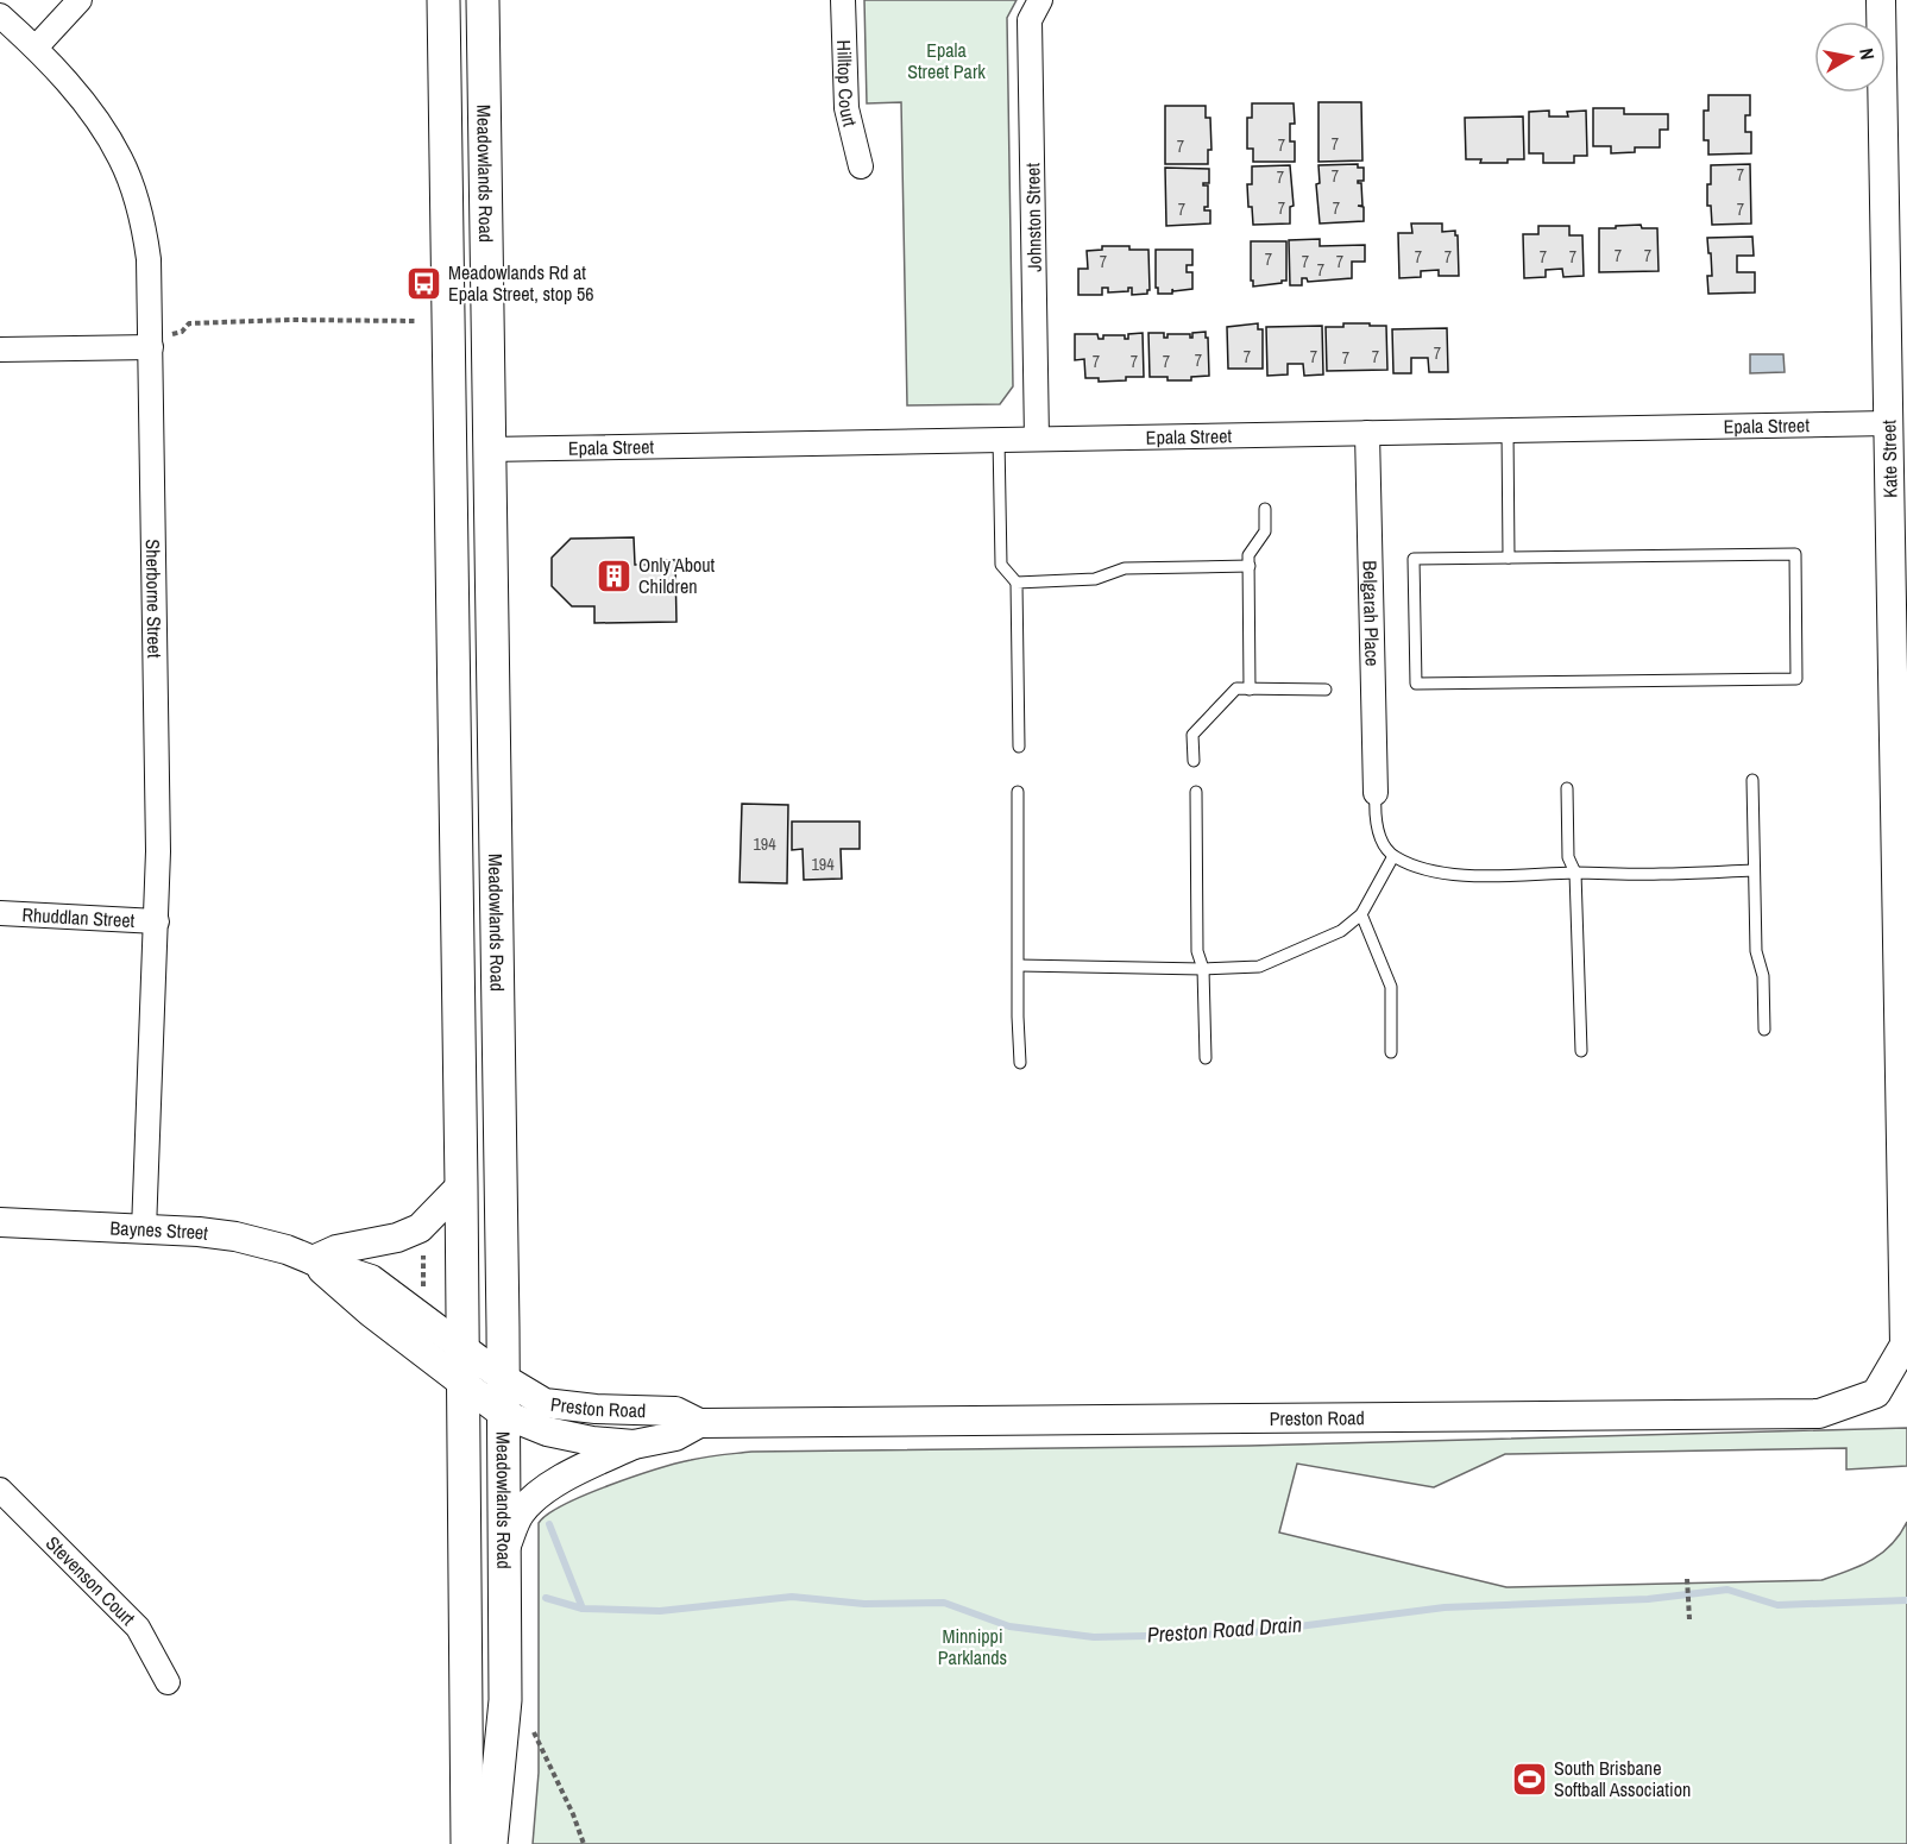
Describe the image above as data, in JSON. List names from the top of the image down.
{
  "streets": {
    "main road": ["Meadowlands Road"],
    "street": [
      "Hilltop Court",
      "Johnston Street",
      "Epala Street",
      "Kate Street",
      "Sherborne Street",
      "Belgarah Place",
      "Rhuddlan Street",
      "Baynes Street",
      "Preston Road",
      "Stevenson Court"
    ]
  },
  "crossings": [
    ["Meadowlands Road", "Epala Street"],
    ["Meadowlands Road", "Baynes Street"],
    ["Meadowlands Road", "Preston Road"],
    ["Johnston Street", "Epala Street"],
    ["Epala Street", "Kate Street"],
    ["Epala Street", "Belgarah Place"],
    ["Kate Street", "Preston Road"],
    ["Sherborne Street", "Rhuddlan Street"],
    ["Sherborne Street", "Baynes Street"],
    ["Baynes Street", "Preston Road"]
  ],
  "water": ["Preston Road Drain"],
  "parks": ["Epala Street Park", "Minnippi Parklands"],
  "places": {
    "bus stop": ["Meadowlands Rd at Epala Street, stop 56"],
    "building": ["Only About Children"],
    "sports": ["South Brisbane Softball Association"]
  },
  "house_numbers": [
    "7",
    "7",
    "7",
    "7",
    "7",
    "7",
    "7",
    "7",
    "7",
    "7",
    "7",
    "7",
    "7",
    "7",
    "7",
    "7",
    "7",
    "7",
    "7",
    "7",
    "7",
    "7",
    "7",
    "7",
    "7",
    "7",
    "7",
    "7",
    "7",
    "7",
    "194",
    "194"
  ],
  "north": "right"
}
